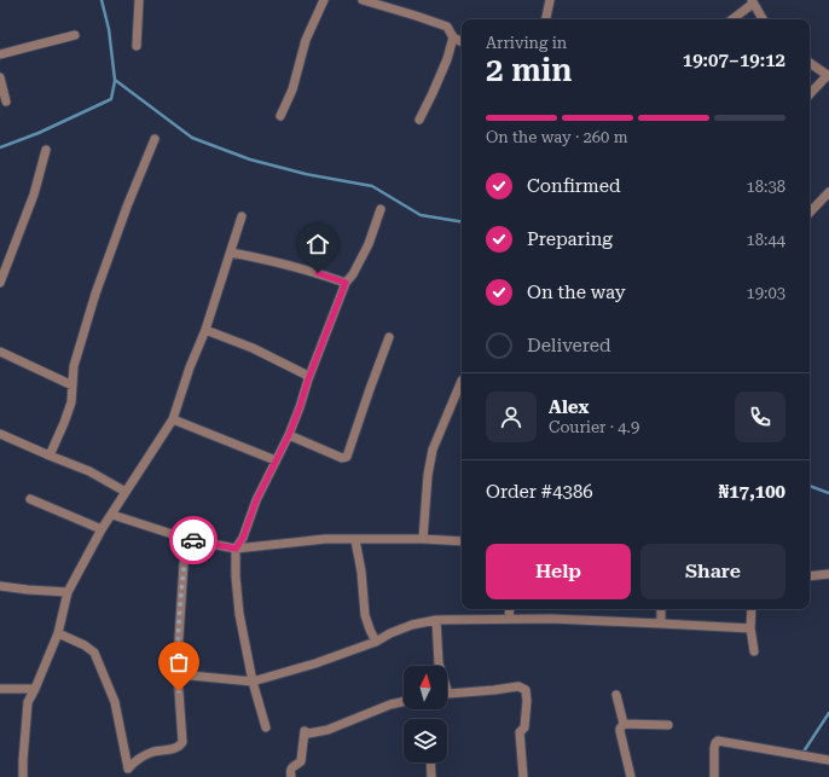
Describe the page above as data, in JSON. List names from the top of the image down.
{
  "north": "top",
  "page": {
    "heading": ["2 min", "Arriving in", "19:07–19:12"],
    "panel": [
      "Alex",
      "Courier · 4.9",
      "Order #4386",
      "₦17,100"
    ],
    "bar": "On the way · 260 m",
    "list": [
      ["Confirmed", "18:38"],
      ["Preparing", "18:44"],
      ["On the way", "19:03"],
      "Delivered"
    ],
    "buttons": ["Help", "Share"]
  }
}
